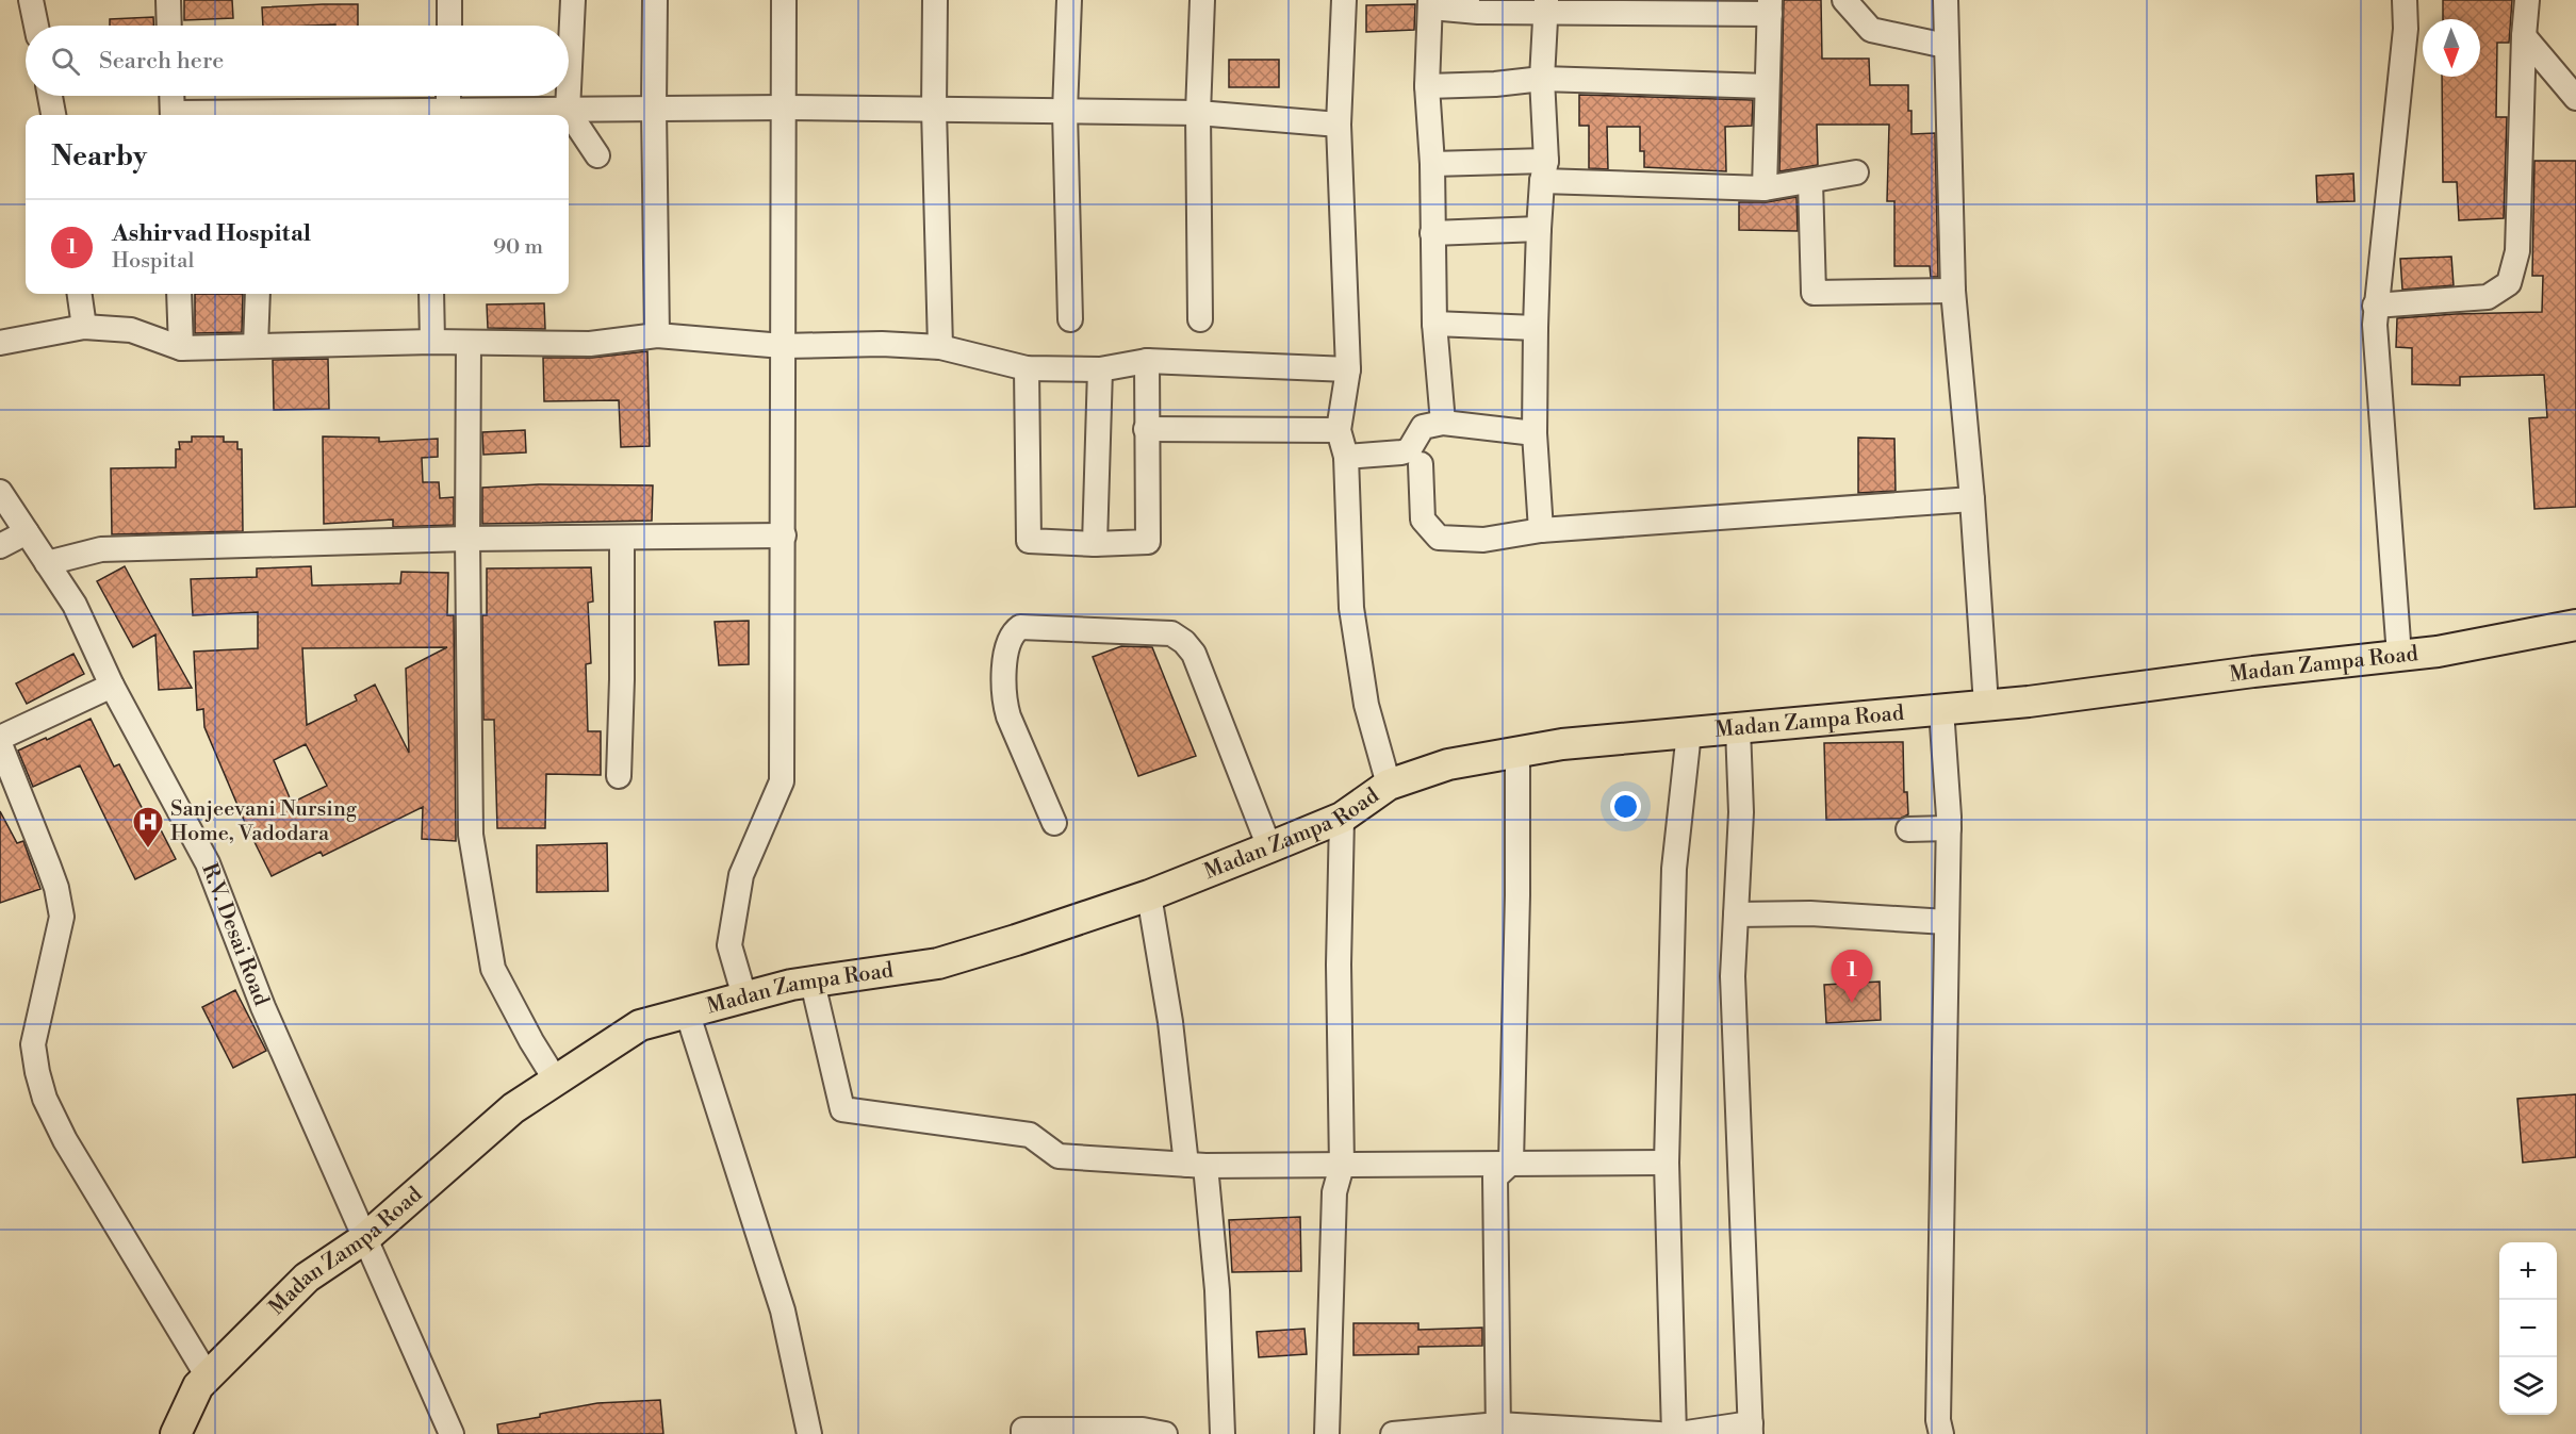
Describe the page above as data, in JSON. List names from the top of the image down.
{
  "streets": {
    "main road": ["Madan Zampa Road"],
    "street": ["R.V. Desai Road"]
  },
  "crossings": [
    ["Madan Zampa Road", "R.V. Desai Road"]
  ],
  "places": {
    "hospital": ["Sanjeevani Nursing Home, Vadodara"]
  },
  "north": "bottom",
  "page": {
    "search": "Search here",
    "heading": "Nearby",
    "list": [
      {
        "mark": "1",
        "name": "Ashirvad Hospital",
        "note": "Hospital",
        "value": "90 m"
      }
    ],
    "pins": "1",
    "map_buttons": ["+", "−"]
  }
}
